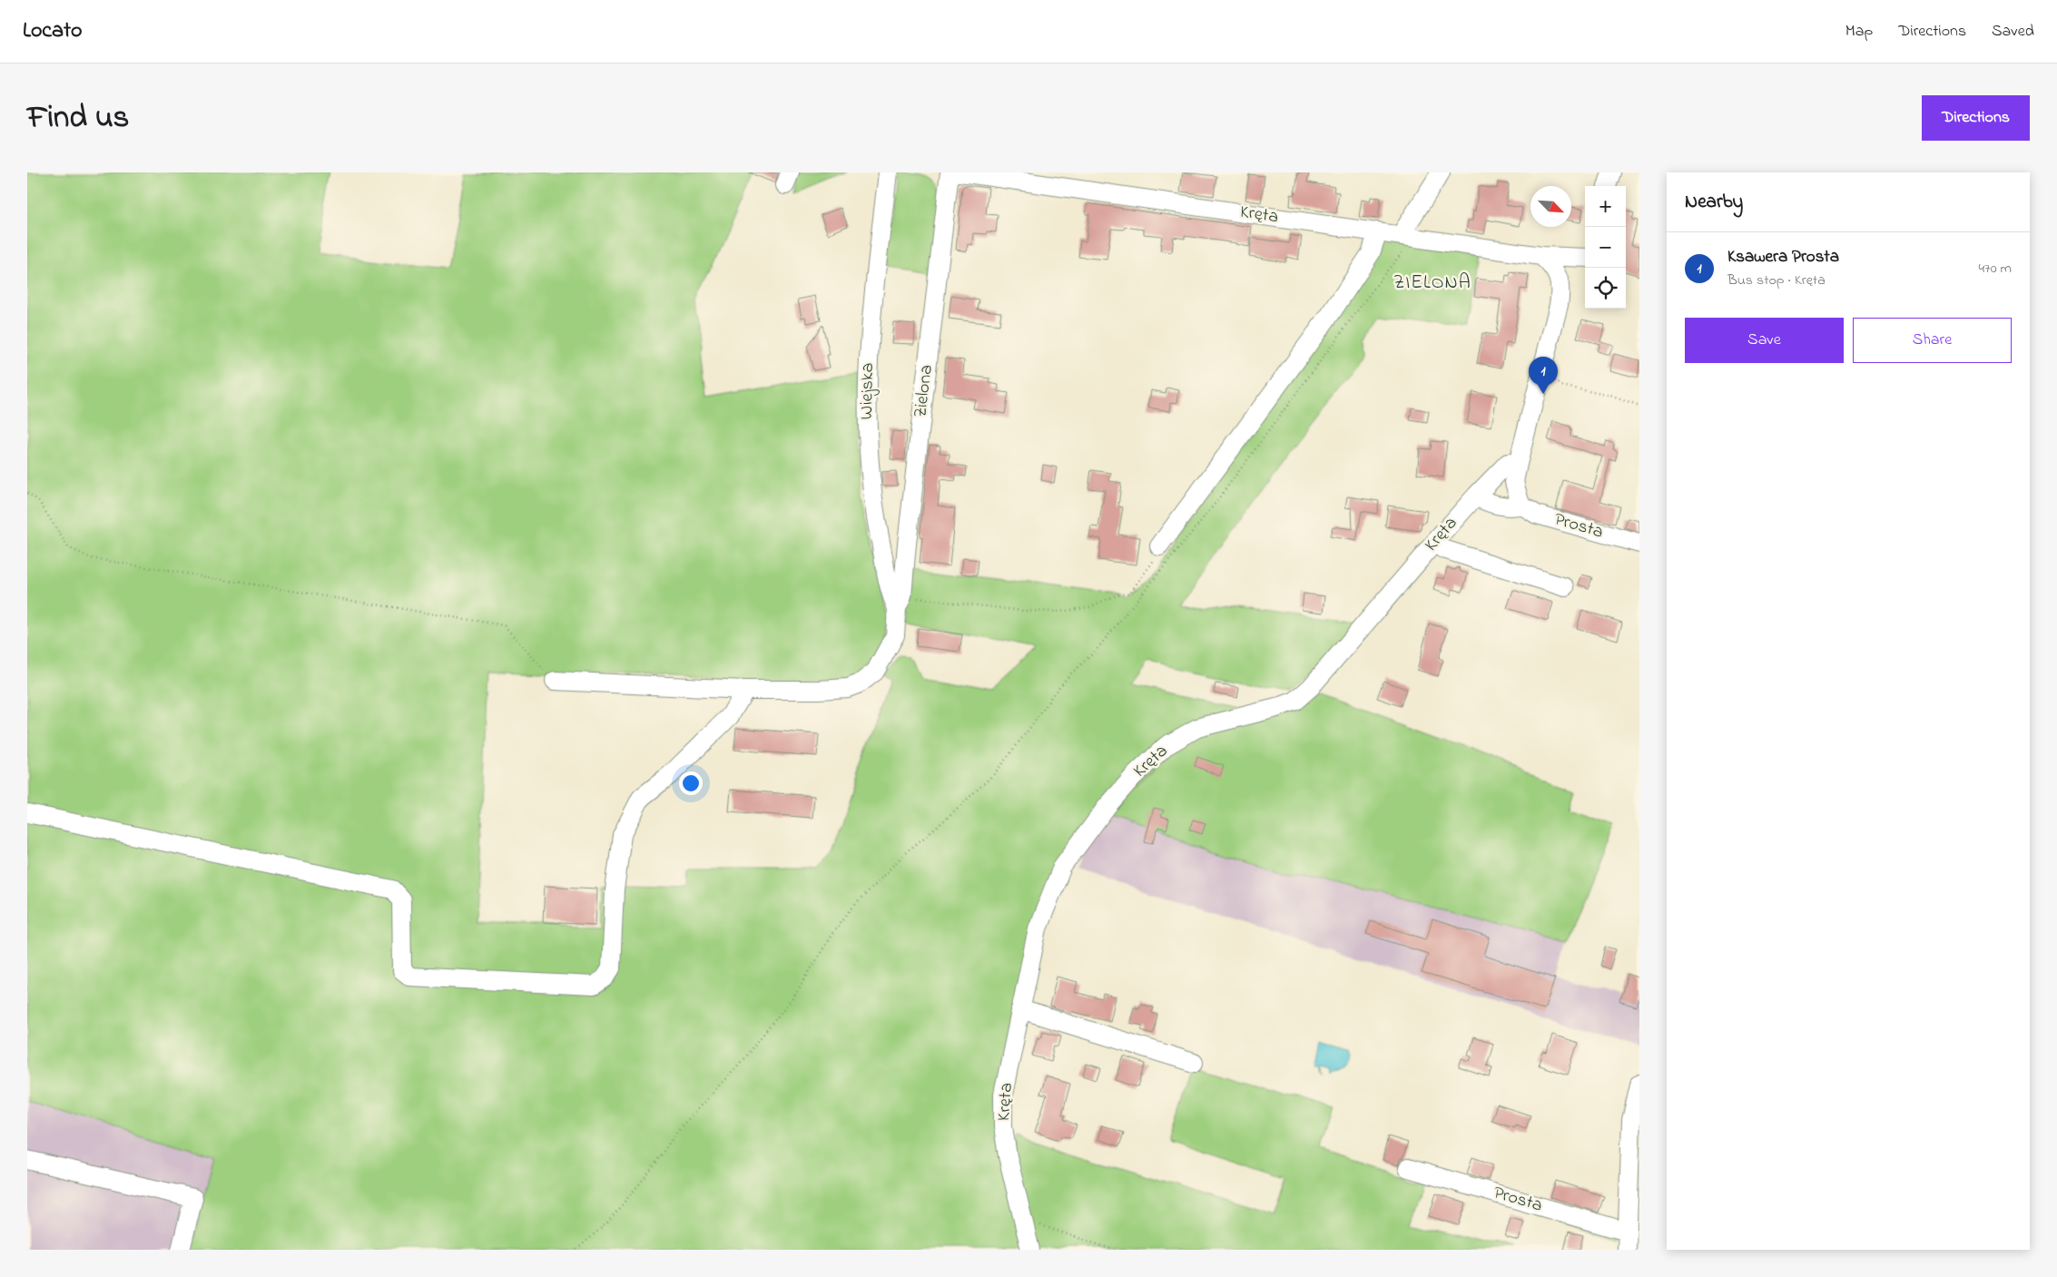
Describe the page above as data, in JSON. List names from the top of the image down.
{
  "streets": {
    "street": [
      "Kręta",
      "Wiejska",
      "Zielona",
      "Prosta"
    ]
  },
  "crossings": [
    ["Kręta", "Prosta"],
    ["Wiejska", "Zielona"]
  ],
  "districts": ["ZIELONA"],
  "north": "bottom right",
  "page": {
    "header": "Locato",
    "nav": ["Map", "Directions", "Saved"],
    "title": "Find us",
    "buttons": [
      "Directions",
      ["Save", "Share"]
    ],
    "heading": "Nearby",
    "map_buttons": ["+", "−"],
    "list": [
      {
        "mark": "1",
        "name": "Ksawera Prosta",
        "note": "Bus stop · Kręta",
        "value": "470 m"
      }
    ],
    "pins": "1"
  }
}
